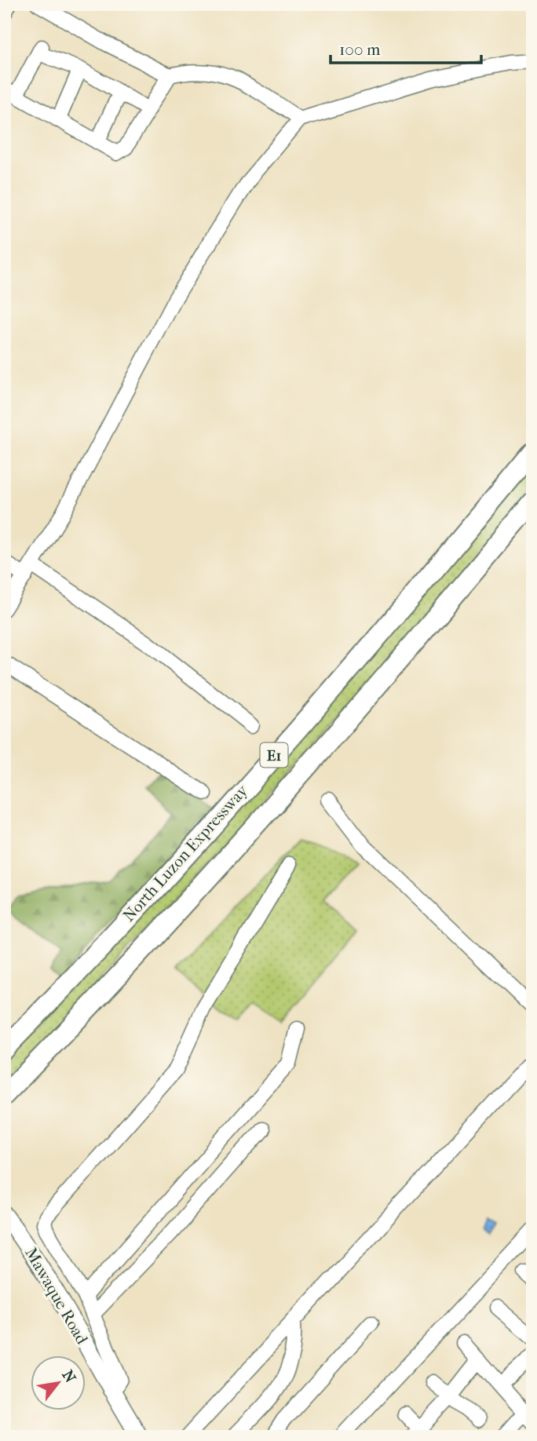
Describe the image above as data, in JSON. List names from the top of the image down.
{
  "streets": {
    "highway": ["E1", "North Luzon Expressway"],
    "main road": ["Mawaque Road"]
  },
  "scale_bar": "100 m",
  "north": "top right"
}
